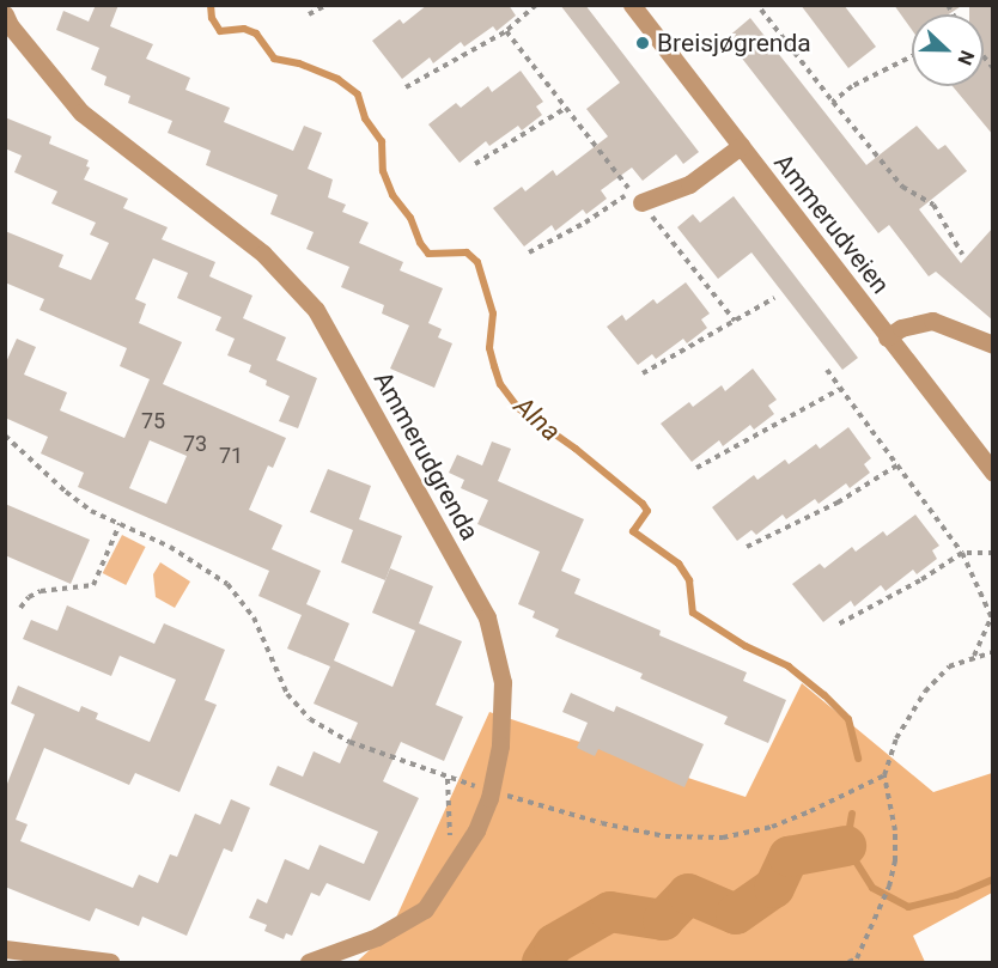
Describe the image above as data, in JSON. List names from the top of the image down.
{
  "streets": {
    "street": ["Ammerudveien", "Ammerudgrenda"]
  },
  "water": ["Alna"],
  "places": ["Breisjøgrenda"],
  "house_numbers": ["75", "73", "71"],
  "north": "right"
}
